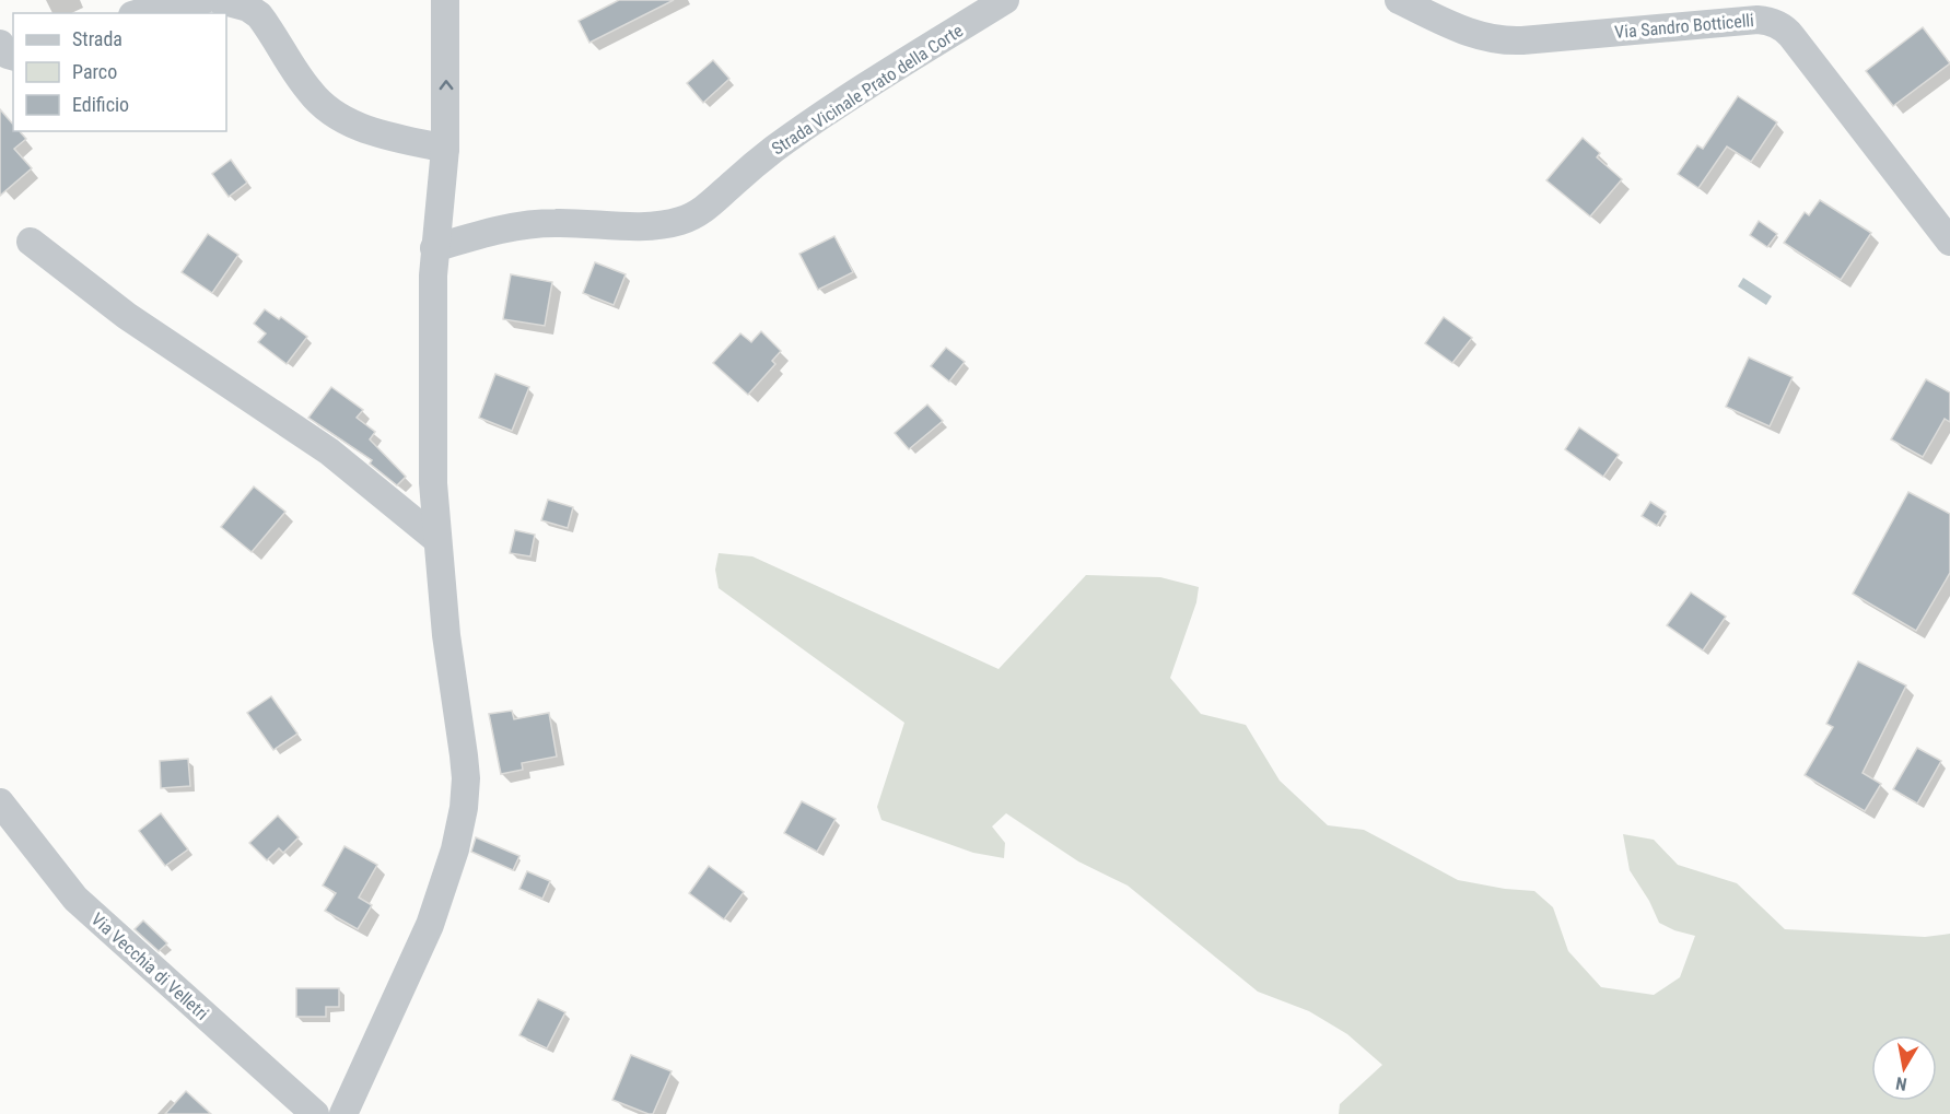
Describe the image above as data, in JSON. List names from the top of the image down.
{
  "streets": {
    "street": ["Via Sandro Botticelli", "Strada Vicinale Prato della Corte", "Via Vecchia di Velletri"]
  },
  "legend": ["Strada", "Parco", "Edificio"],
  "north": "bottom"
}
